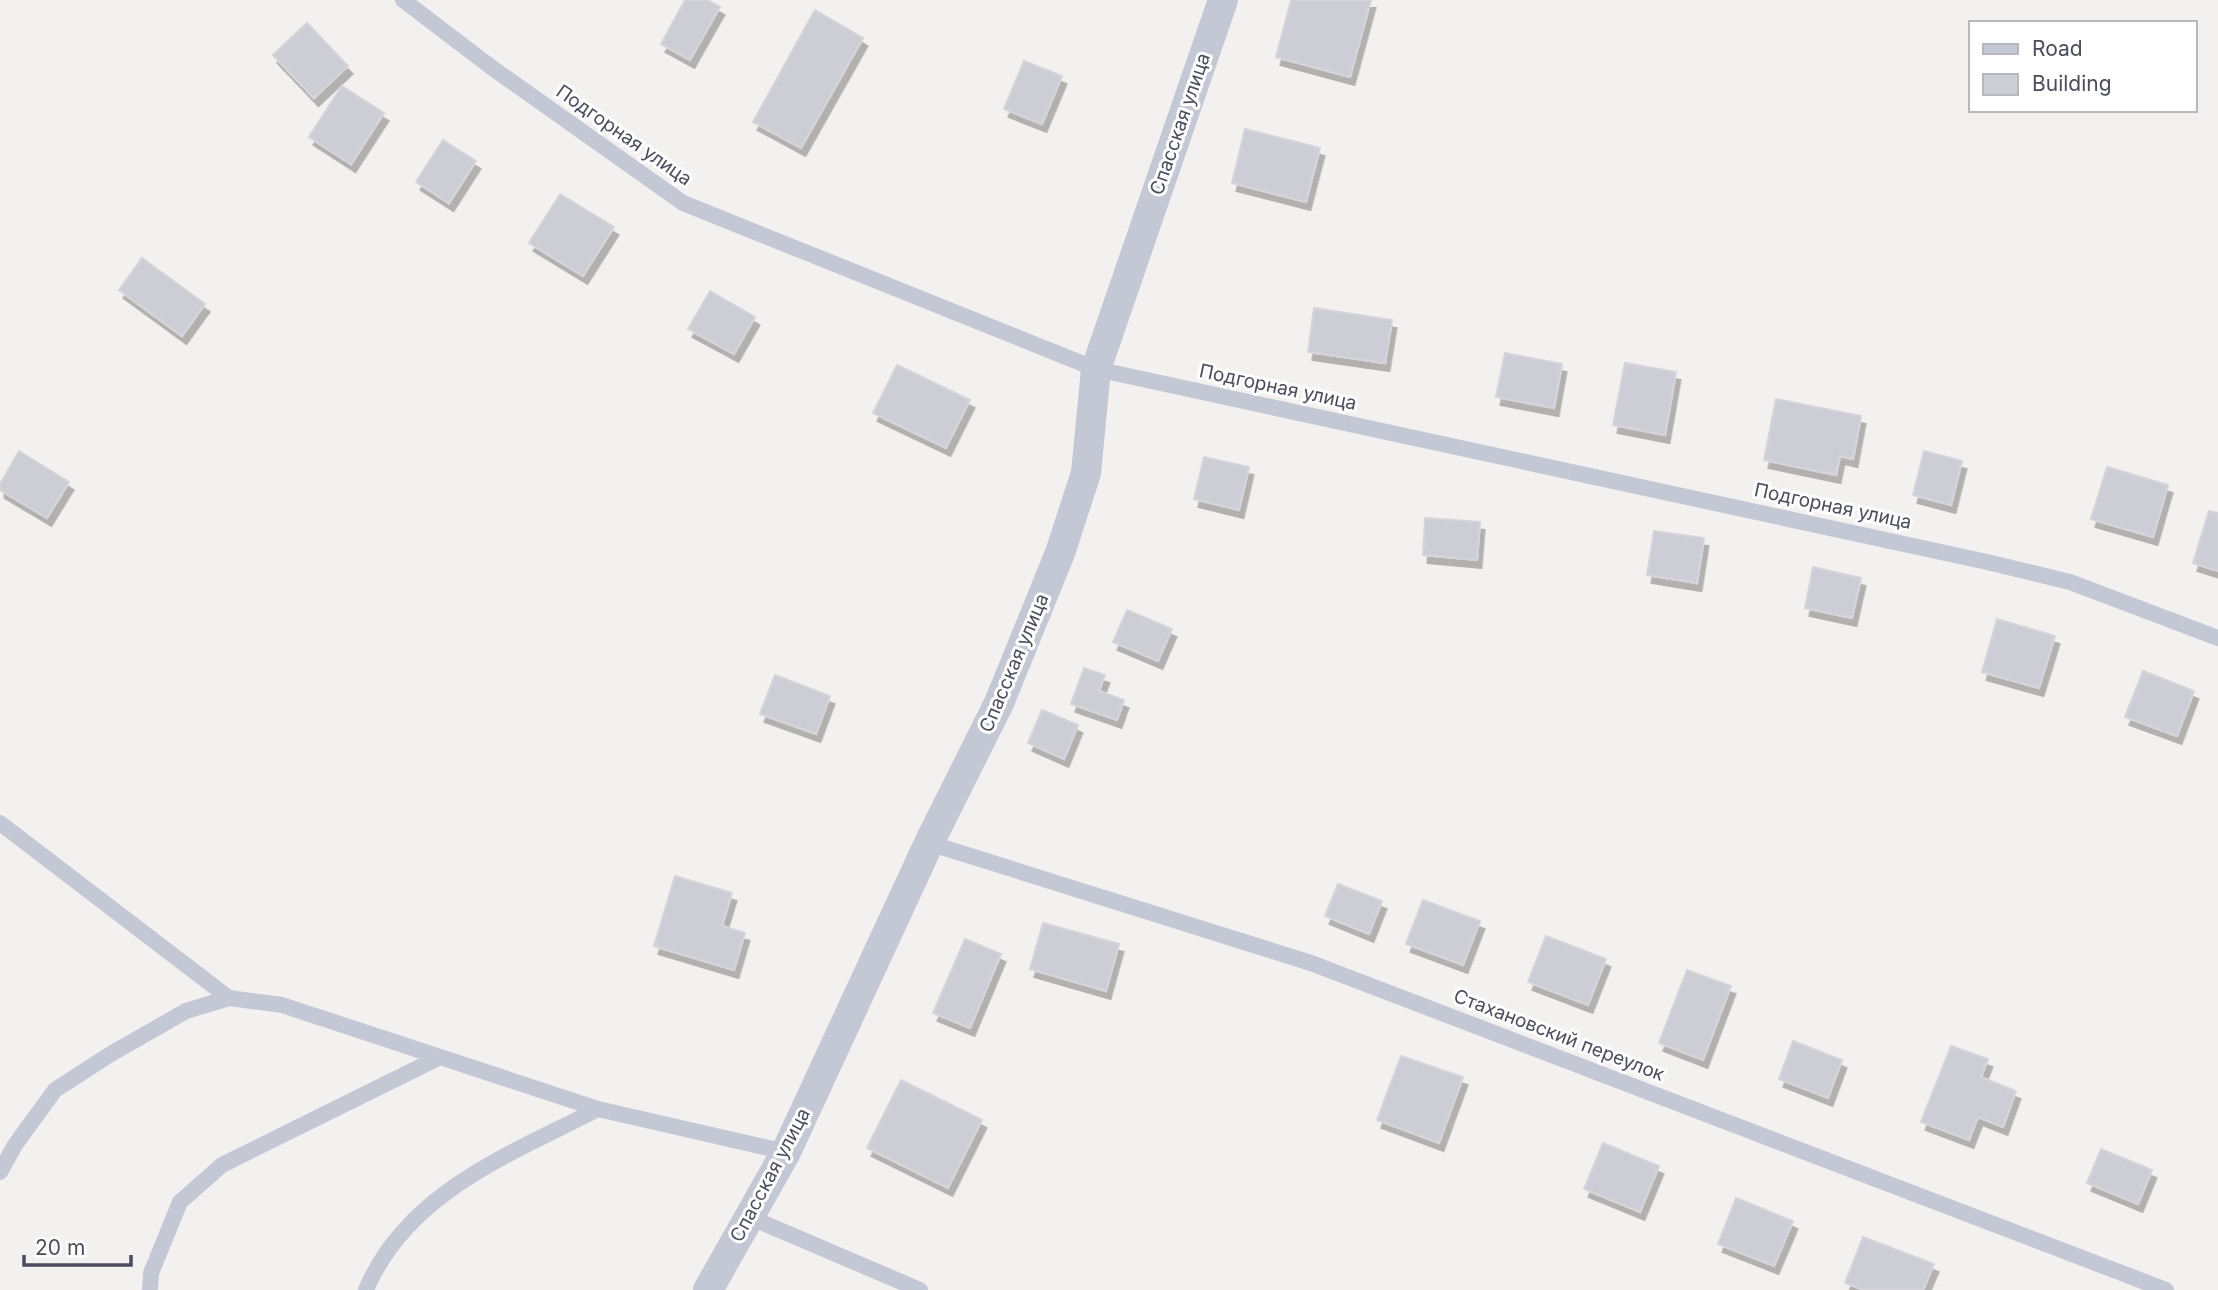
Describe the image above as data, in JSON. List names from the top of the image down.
{
  "streets": {
    "street": ["Спасская улица"],
    "lane": ["Подгорная улица", "Стахановский переулок"]
  },
  "crossings": [
    ["Спасская улица", "Подгорная улица"],
    ["Спасская улица", "Стахановский переулок"]
  ],
  "legend": ["Road", "Building"],
  "scale_bar": "20 m"
}
